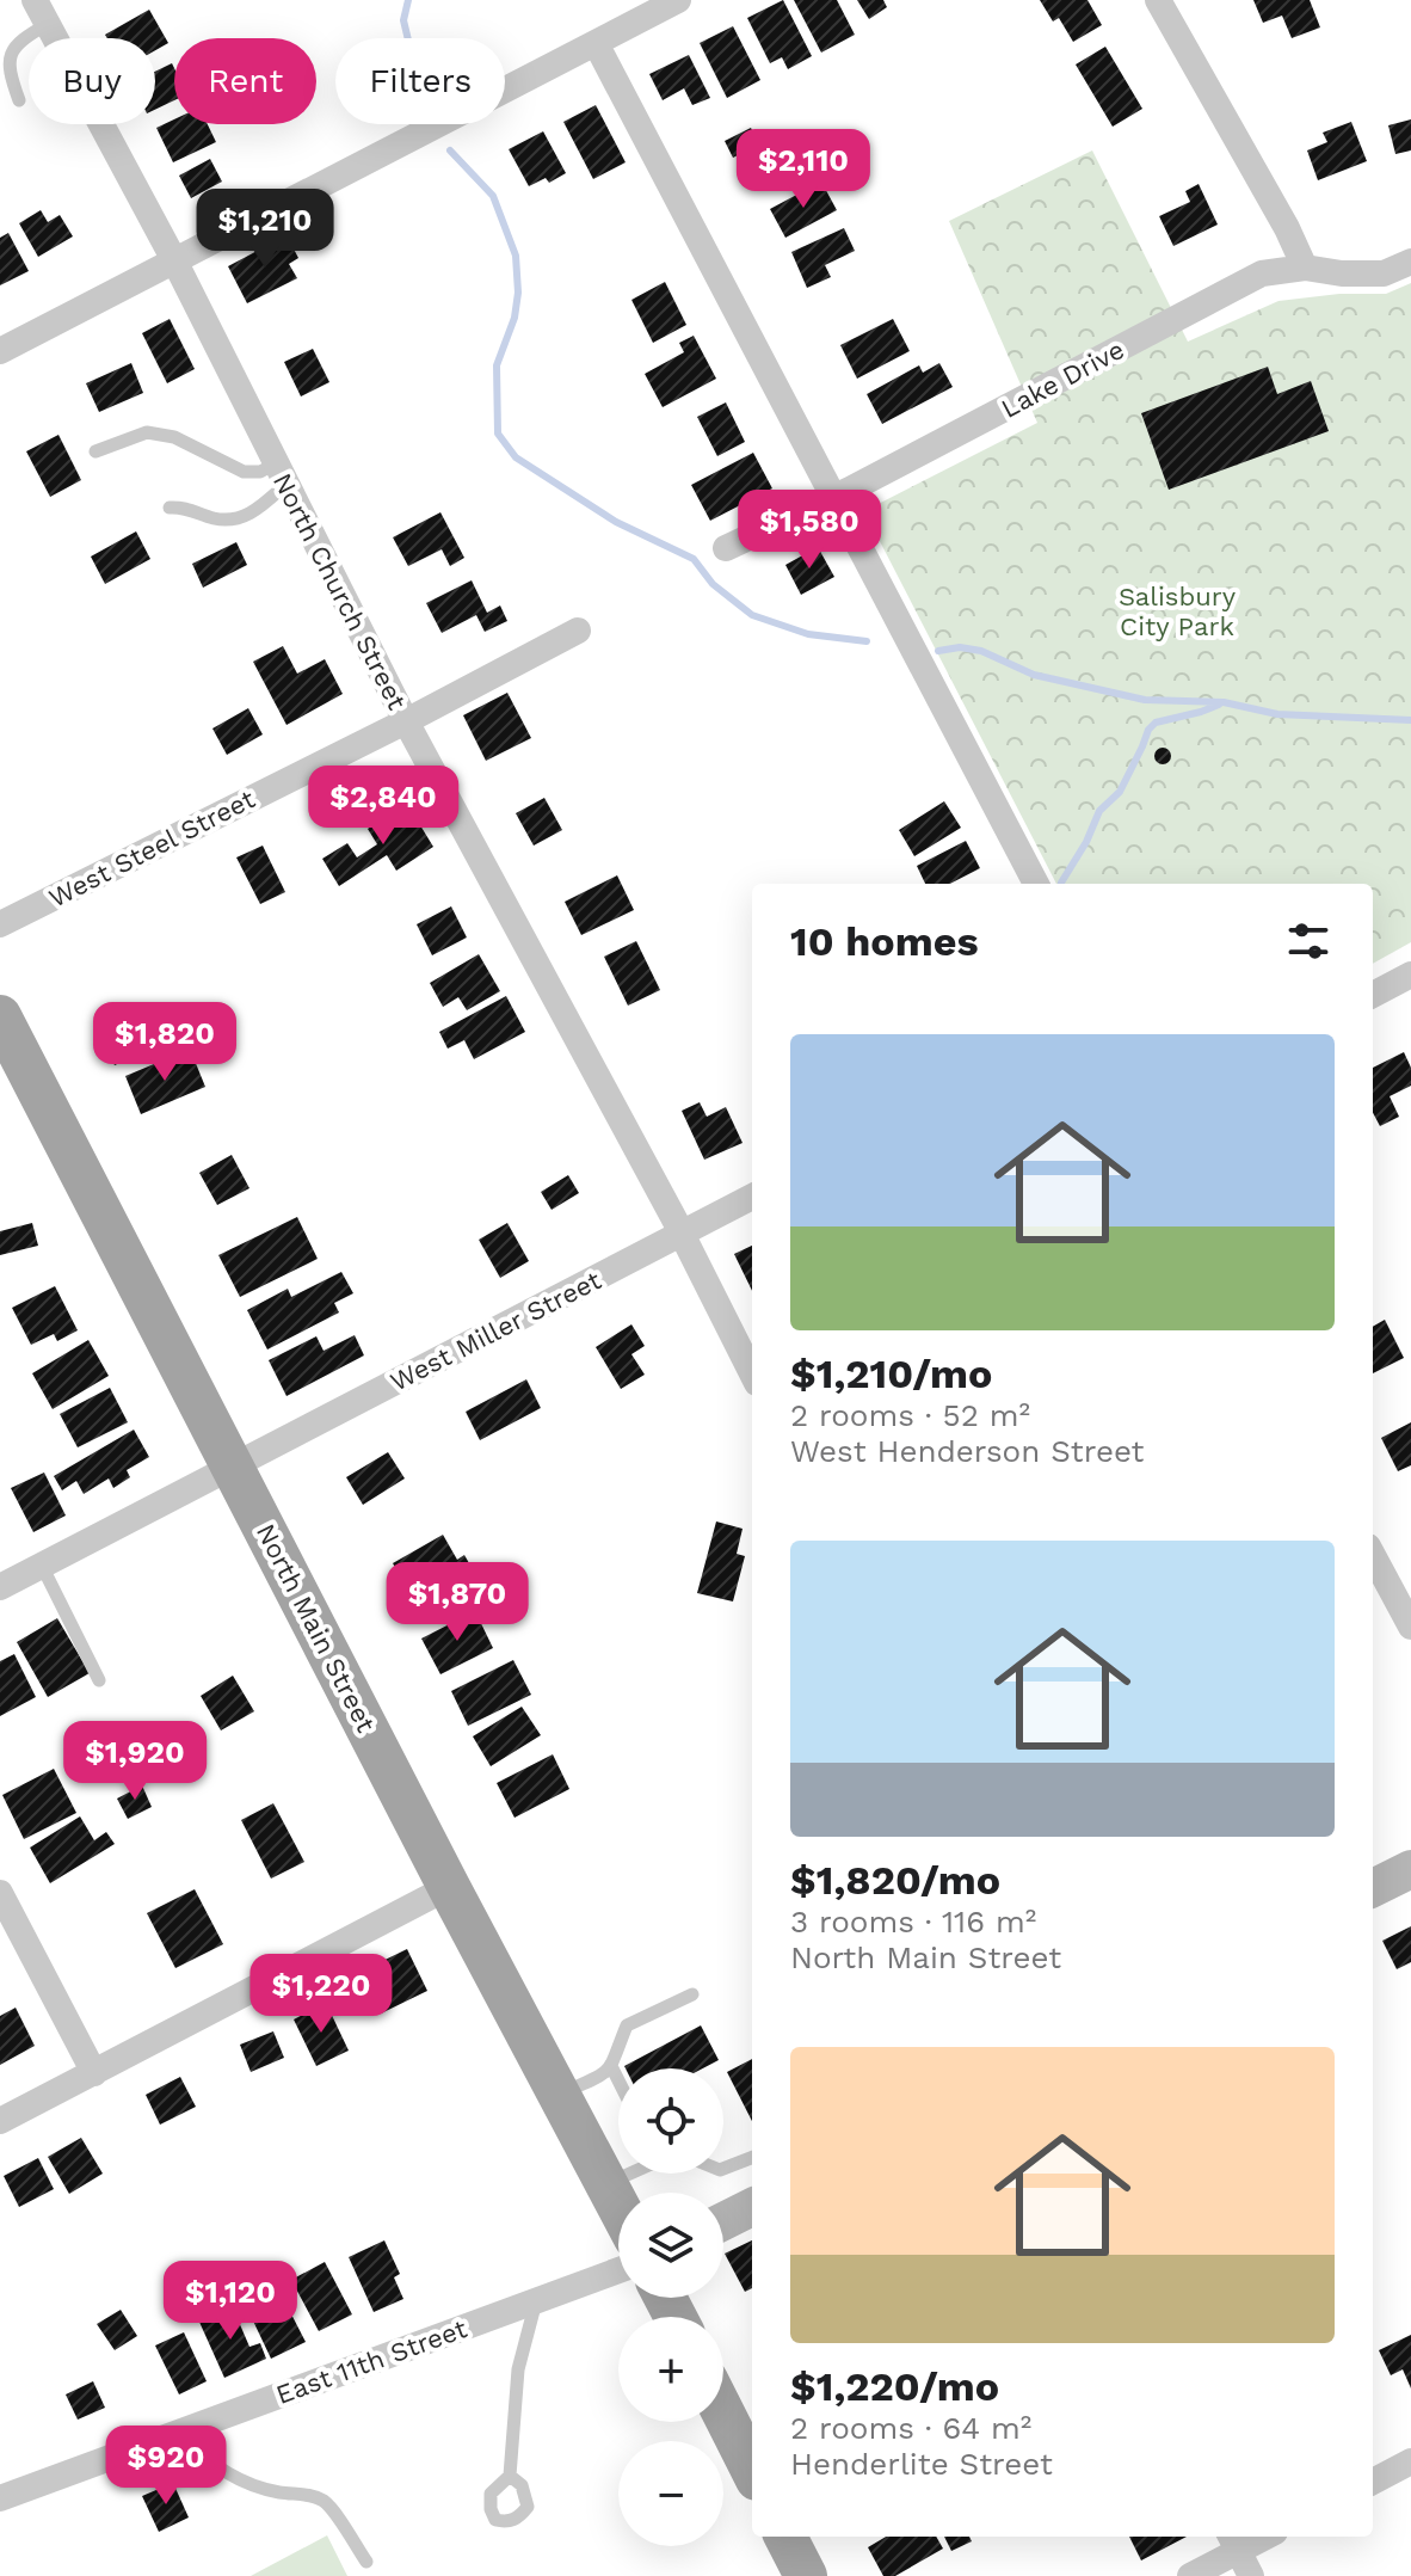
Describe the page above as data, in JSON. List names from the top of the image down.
{
  "streets": {
    "main road": ["North Main Street"],
    "street": [
      "Lake Drive",
      "North Church Street",
      "West Steel Street",
      "West Miller Street",
      "East 11th Street"
    ]
  },
  "crossings": [
    ["North Church Street", "West Steel Street"],
    ["North Church Street", "West Miller Street"],
    ["West Miller Street", "North Main Street"]
  ],
  "parks": ["Salisbury City Park"],
  "page": {
    "chip": ["Buy", "Rent", "Filters"],
    "price": [
      "$2,110",
      "$1,210",
      "$1,580",
      "$2,840",
      "$1,820",
      "$1,870",
      "$1,920",
      "$1,220",
      "$1,120",
      "$920"
    ],
    "heading": "10 homes",
    "list": [
      {
        "name": "$1,210/mo",
        "note": "2 rooms · 52 m² · West Henderson Street"
      },
      {
        "name": "$1,820/mo",
        "note": "3 rooms · 116 m² · North Main Street"
      },
      {
        "name": "$1,220/mo",
        "note": "2 rooms · 64 m² · Henderlite Street"
      }
    ],
    "map_buttons": ["+", "−"]
  }
}
